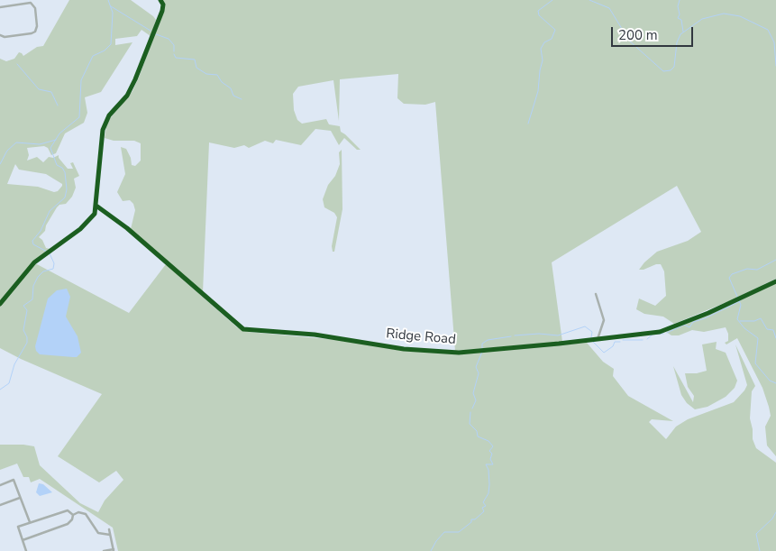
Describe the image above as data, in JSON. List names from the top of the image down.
{
  "streets": {
    "street": ["Ridge Road"]
  },
  "scale_bar": "200 m"
}
